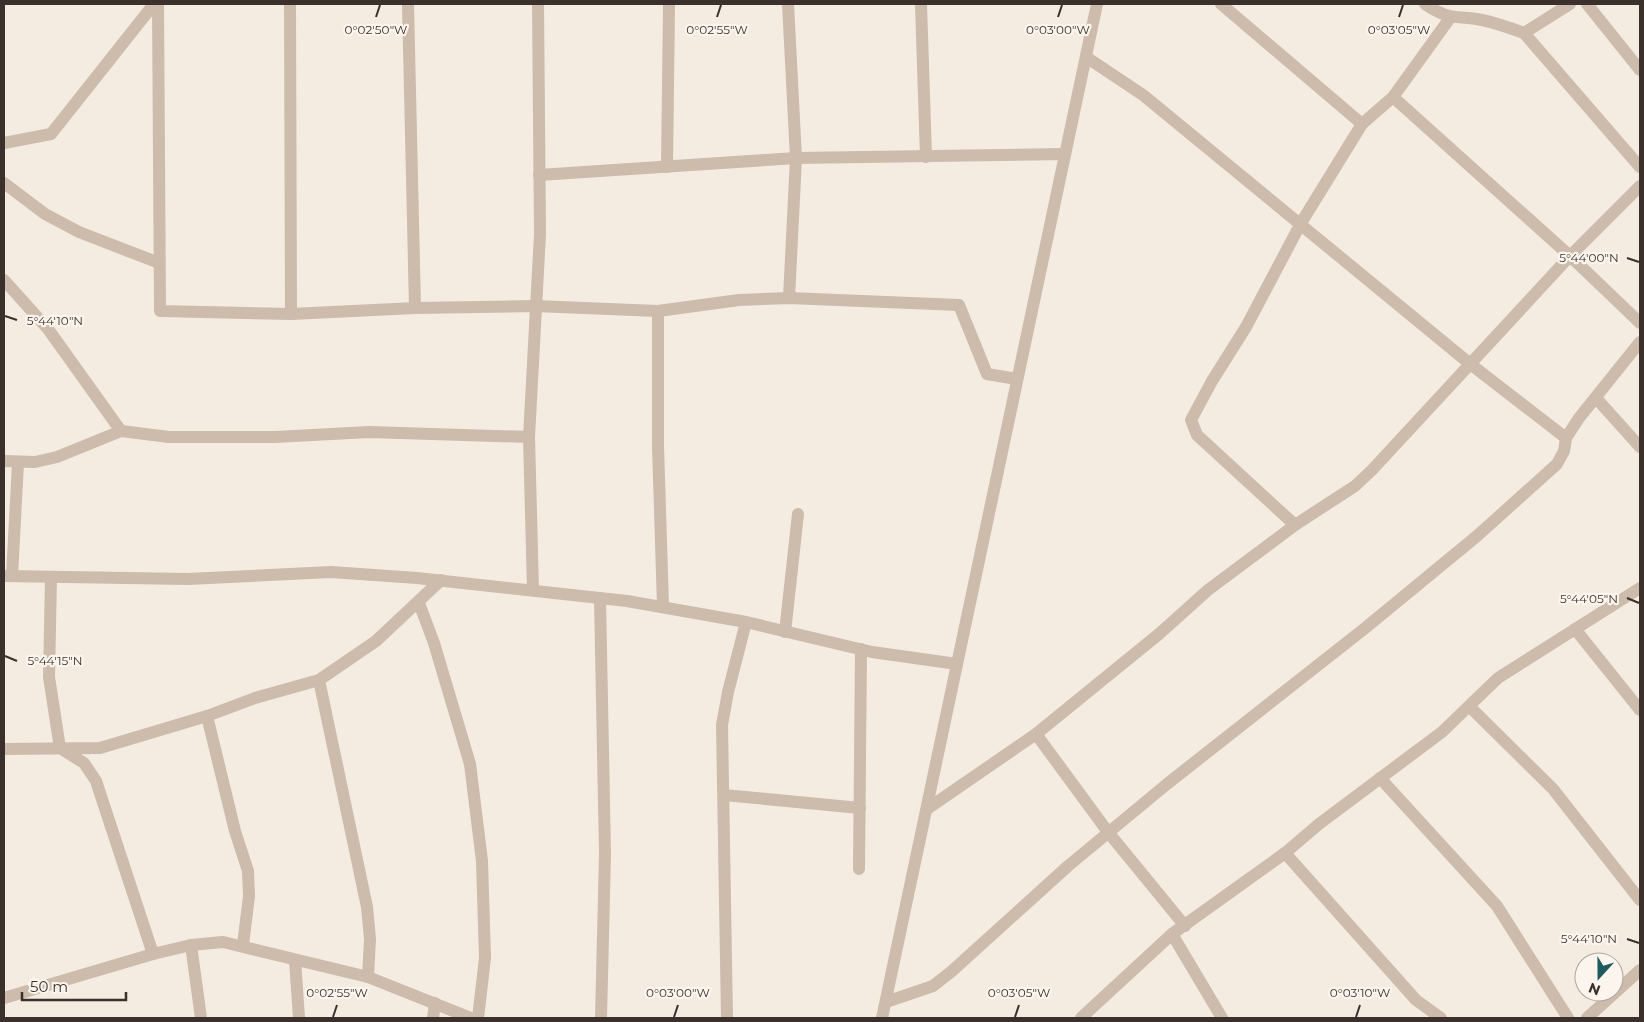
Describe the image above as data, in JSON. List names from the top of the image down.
{
  "scale_bar": "50 m",
  "north": "bottom",
  "coordinates": [
    "0°02'50\"W",
    "0°02'55\"W",
    "0°03'00\"W",
    "0°03'05\"W",
    "5°44'00\"N",
    "5°44'10\"N",
    "5°44'05\"N",
    "5°44'15\"N",
    "0°03'10\"W"
  ]
}
